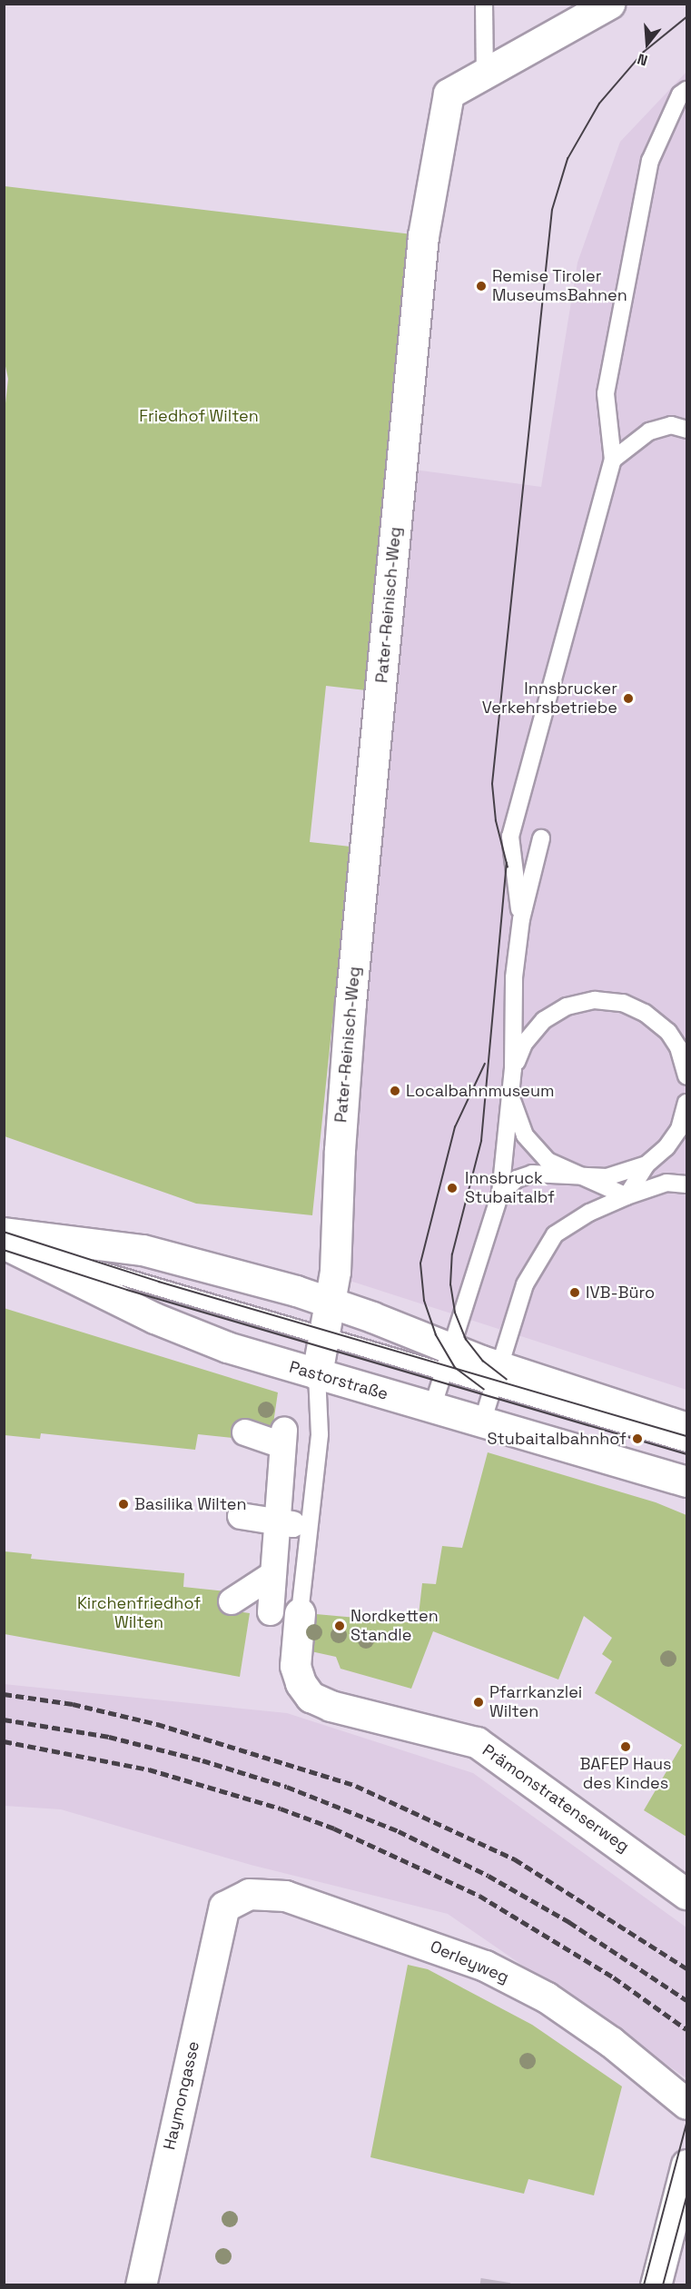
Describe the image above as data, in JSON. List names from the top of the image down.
{
  "streets": {
    "street": [
      "Pater-Reinisch-Weg",
      "Pastorstraße",
      "Prämonstratenserweg",
      "Oerleyweg",
      "Haymongasse"
    ]
  },
  "crossings": [
    ["Oerleyweg", "Haymongasse"]
  ],
  "parks": ["Friedhof Wilten", "Kirchenfriedhof Wilten"],
  "places": [
    "Remise Tiroler MuseumsBahnen",
    "Innsbrucker Verkehrsbetriebe",
    "Localbahnmuseum",
    "Innsbruck Stubaitalbf",
    "IVB-Büro",
    "Stubaitalbahnhof",
    "Basilika Wilten",
    "Nordketten Standle",
    "Pfarrkanzlei Wilten",
    "BAFEP Haus des Kindes"
  ],
  "north": "bottom"
}
